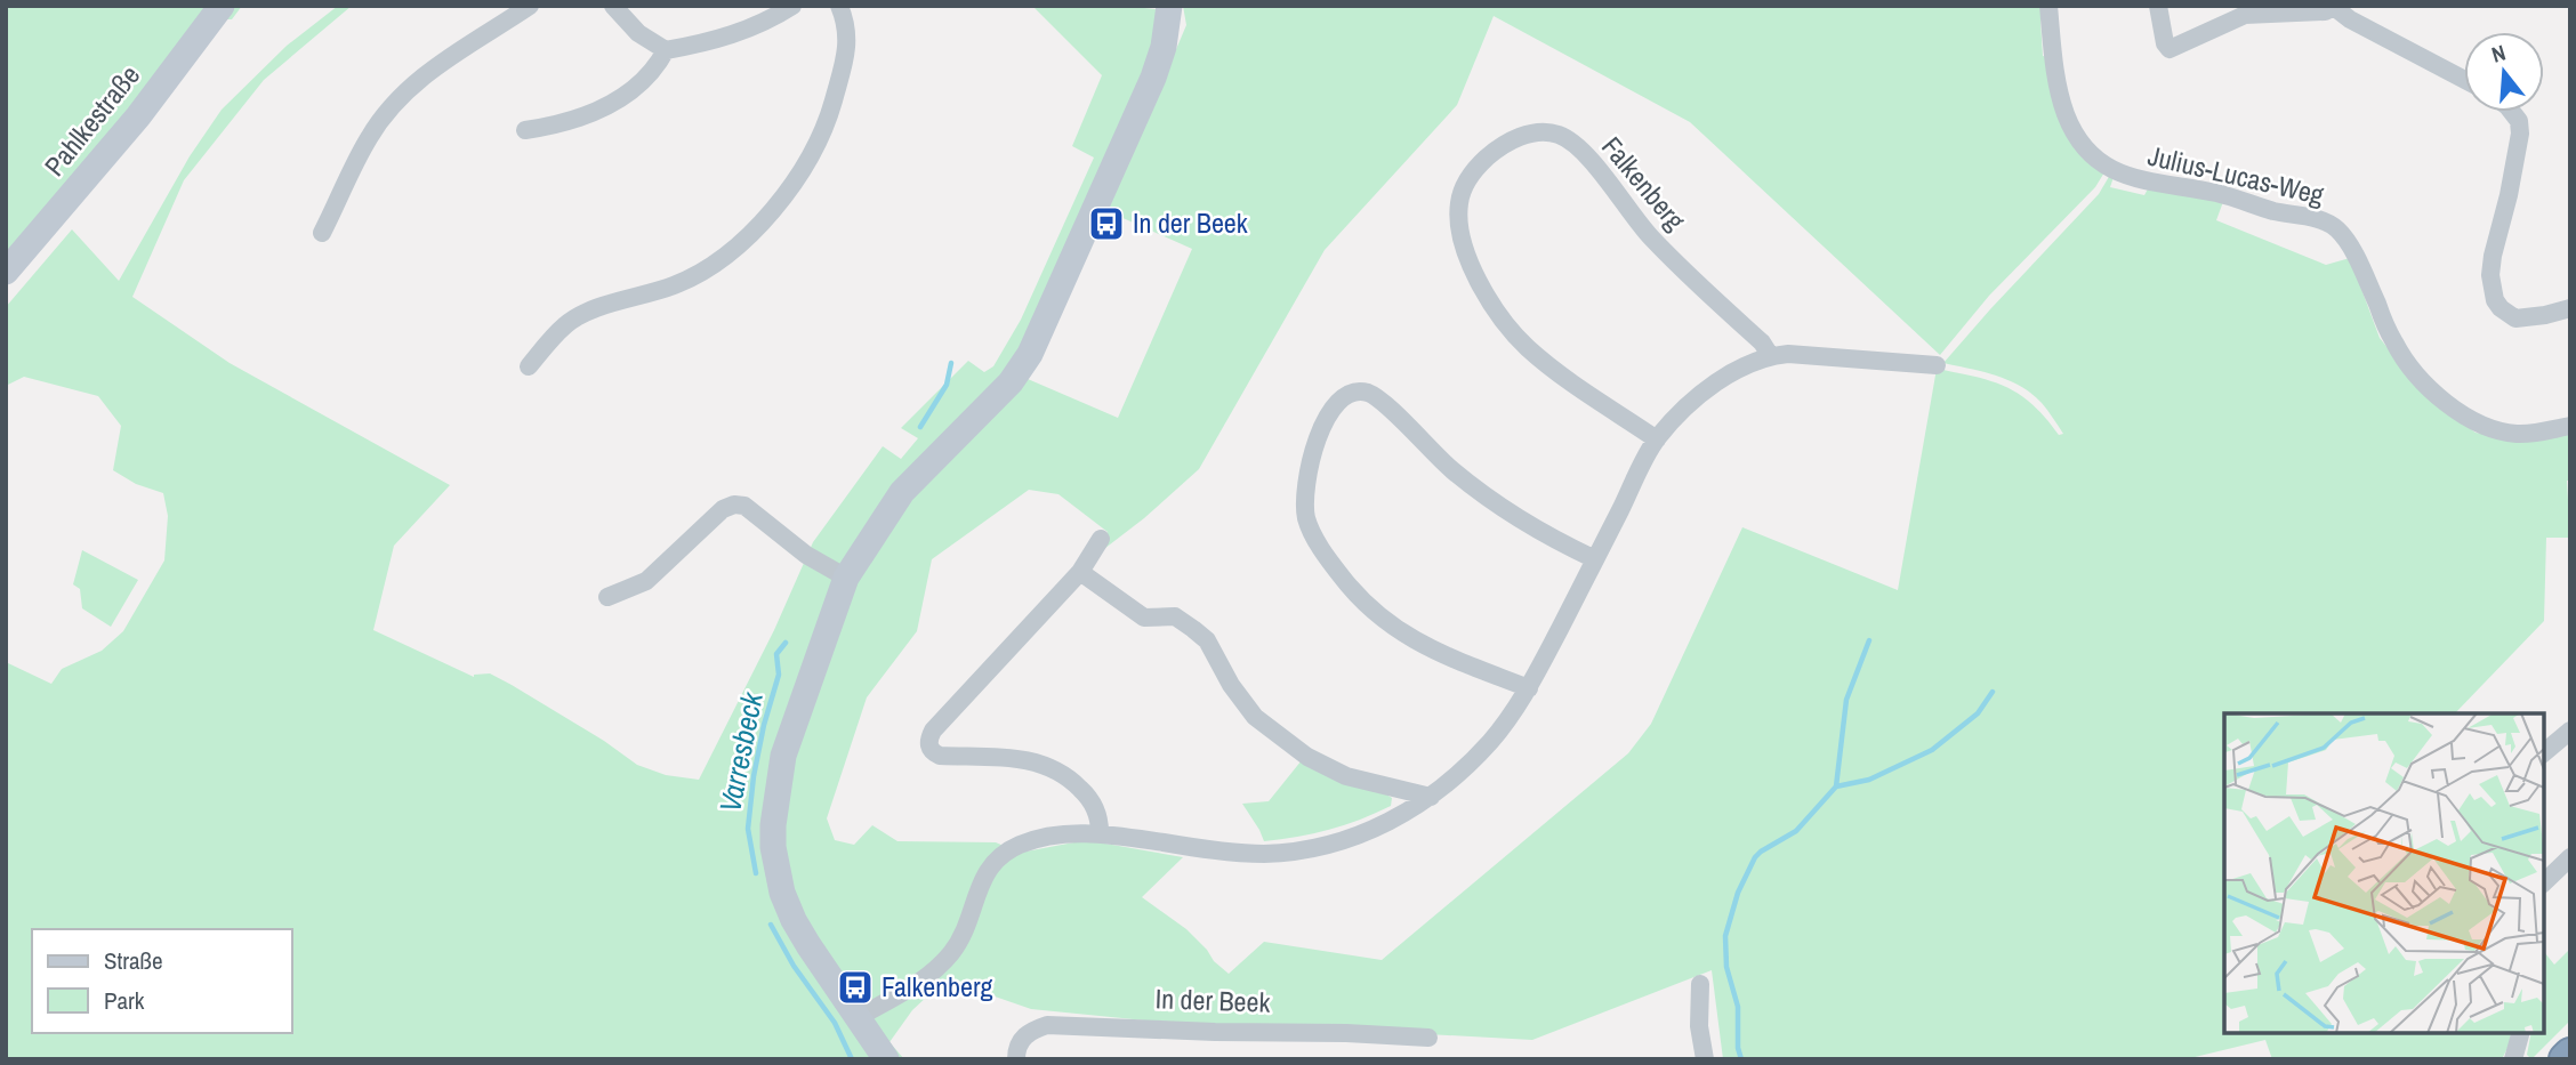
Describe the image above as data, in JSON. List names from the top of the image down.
{
  "streets": {
    "street": [
      "Pahlkestraße",
      "Julius-Lucas-Weg",
      "Falkenberg",
      "In der Beek"
    ]
  },
  "water": ["Varresbeck"],
  "places": {
    "bus stop": ["In der Beek", "Falkenberg"]
  },
  "legend": ["Straße", "Park"],
  "north": "top"
}
